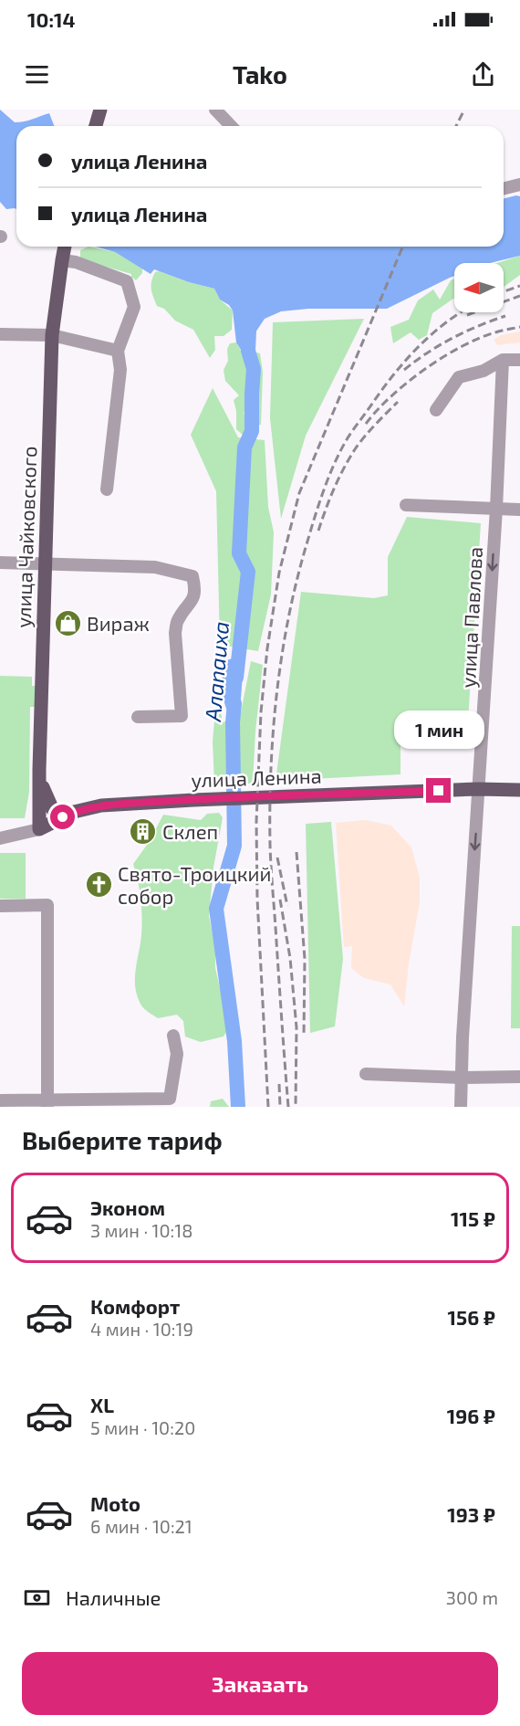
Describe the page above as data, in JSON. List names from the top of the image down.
{
  "streets": {
    "main road": ["улица Чайковского", "улица Ленина"],
    "street": ["улица Павлова"]
  },
  "crossings": [
    ["улица Чайковского", "улица Ленина"],
    ["улица Павлова", "улица Ленина"]
  ],
  "one_way": ["улица Павлова"],
  "water": ["Алапаиха"],
  "places": {
    "shop": ["Вираж"],
    "building": ["Склеп"],
    "church": ["Свято-Троицкий собор"]
  },
  "north": "left",
  "page": {
    "status": "10:14",
    "header": "Tako",
    "banner": ["улица Ленина", "улица Ленина"],
    "bubble": "1 мин",
    "heading": "Выберите тариф",
    "list": [
      {
        "name": "Эконом",
        "note": "3 мин · 10:18",
        "value": "115 ₽"
      },
      {
        "name": "Комфорт",
        "note": "4 мин · 10:19",
        "value": "156 ₽"
      },
      {
        "name": "XL",
        "note": "5 мин · 10:20",
        "value": "196 ₽"
      },
      {
        "name": "Moto",
        "note": "6 мин · 10:21",
        "value": "193 ₽"
      }
    ],
    "pay": ["Наличные", "300 m"],
    "buttons": "Заказать"
  }
}
